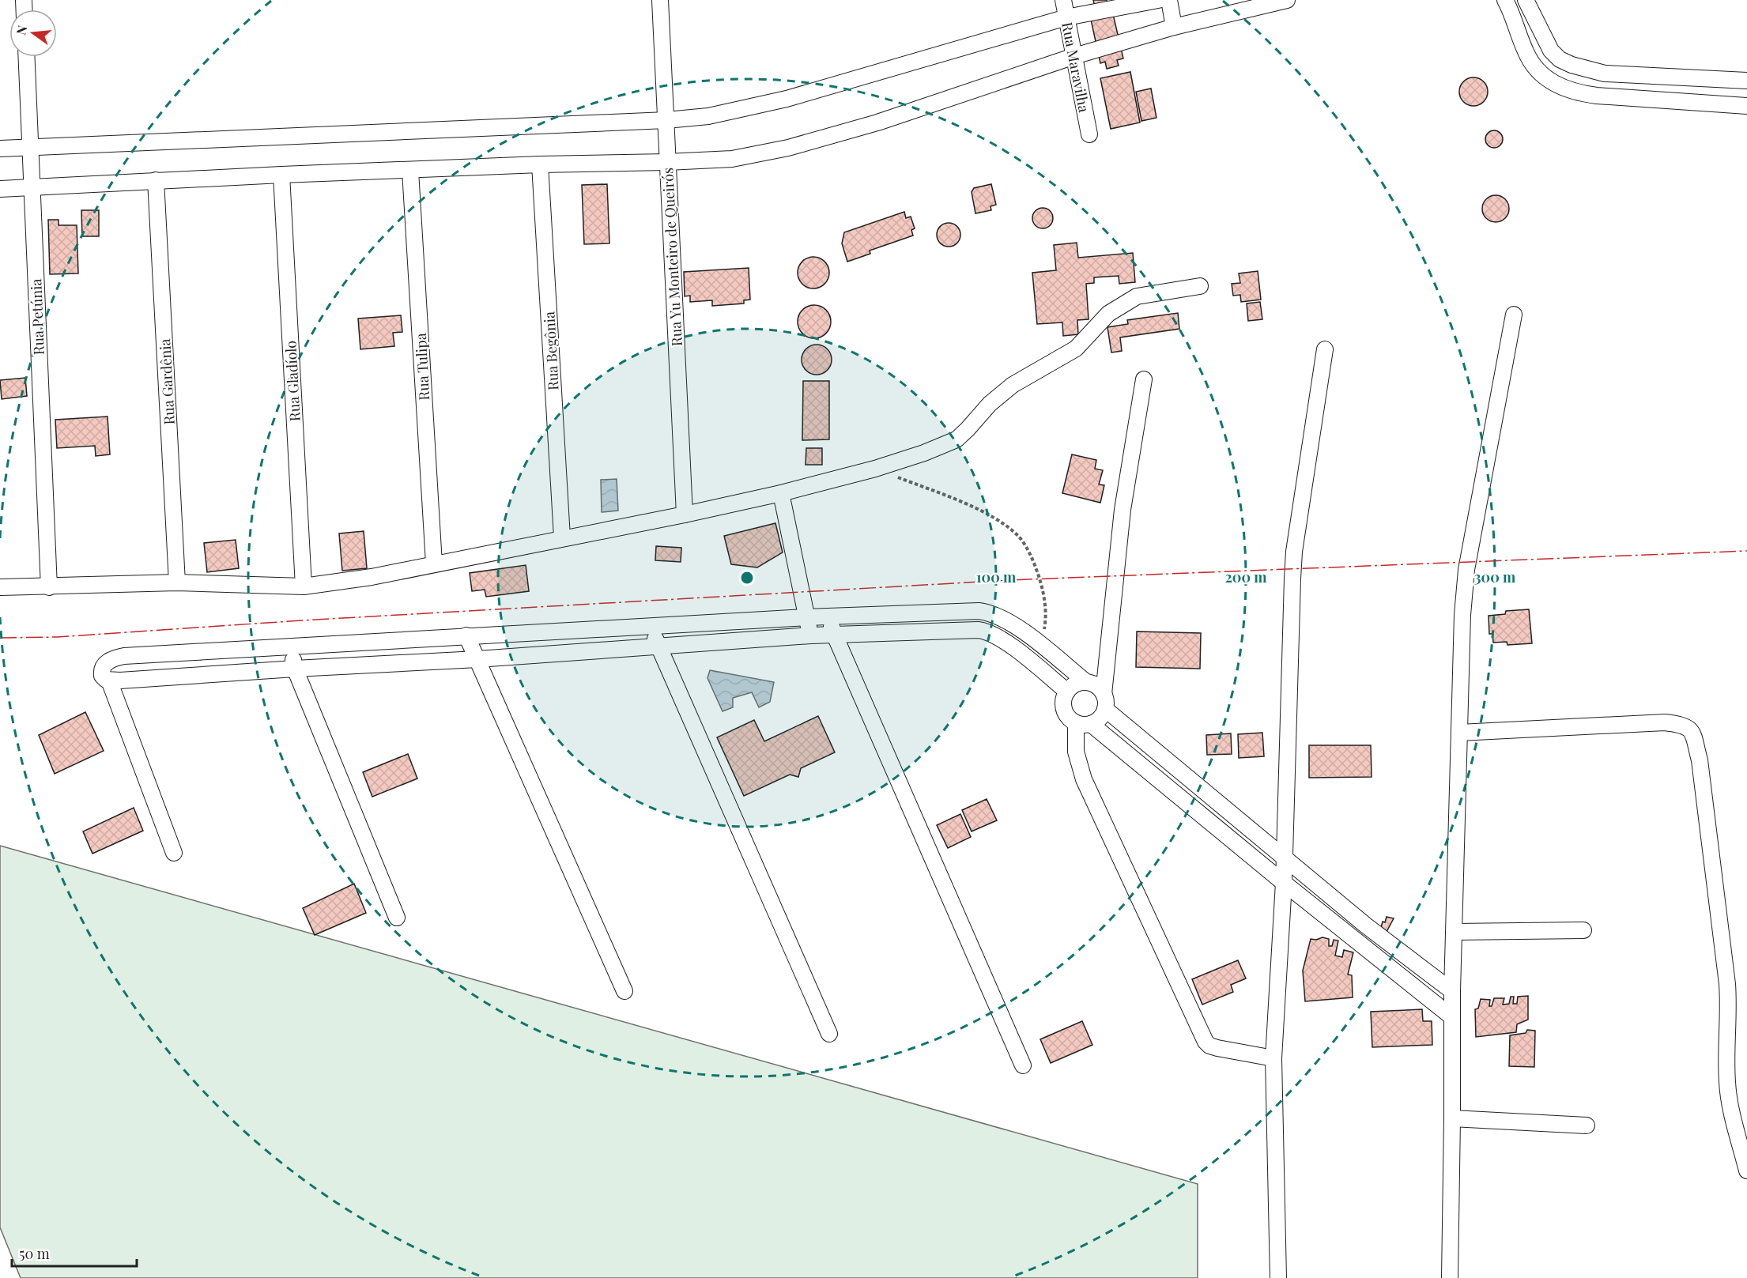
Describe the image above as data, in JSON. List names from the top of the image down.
{
  "streets": {
    "street": [
      "Rua Maravilha",
      "Rua Yu Monteiro de Queirós",
      "Rua Petúnia",
      "Rua Begônia",
      "Rua Tulipa",
      "Rua Gladíolo",
      "Rua Gardênia"
    ]
  },
  "scale_bar": "50 m",
  "north": "left",
  "rings": ["100 m", "200 m", "300 m"]
}
